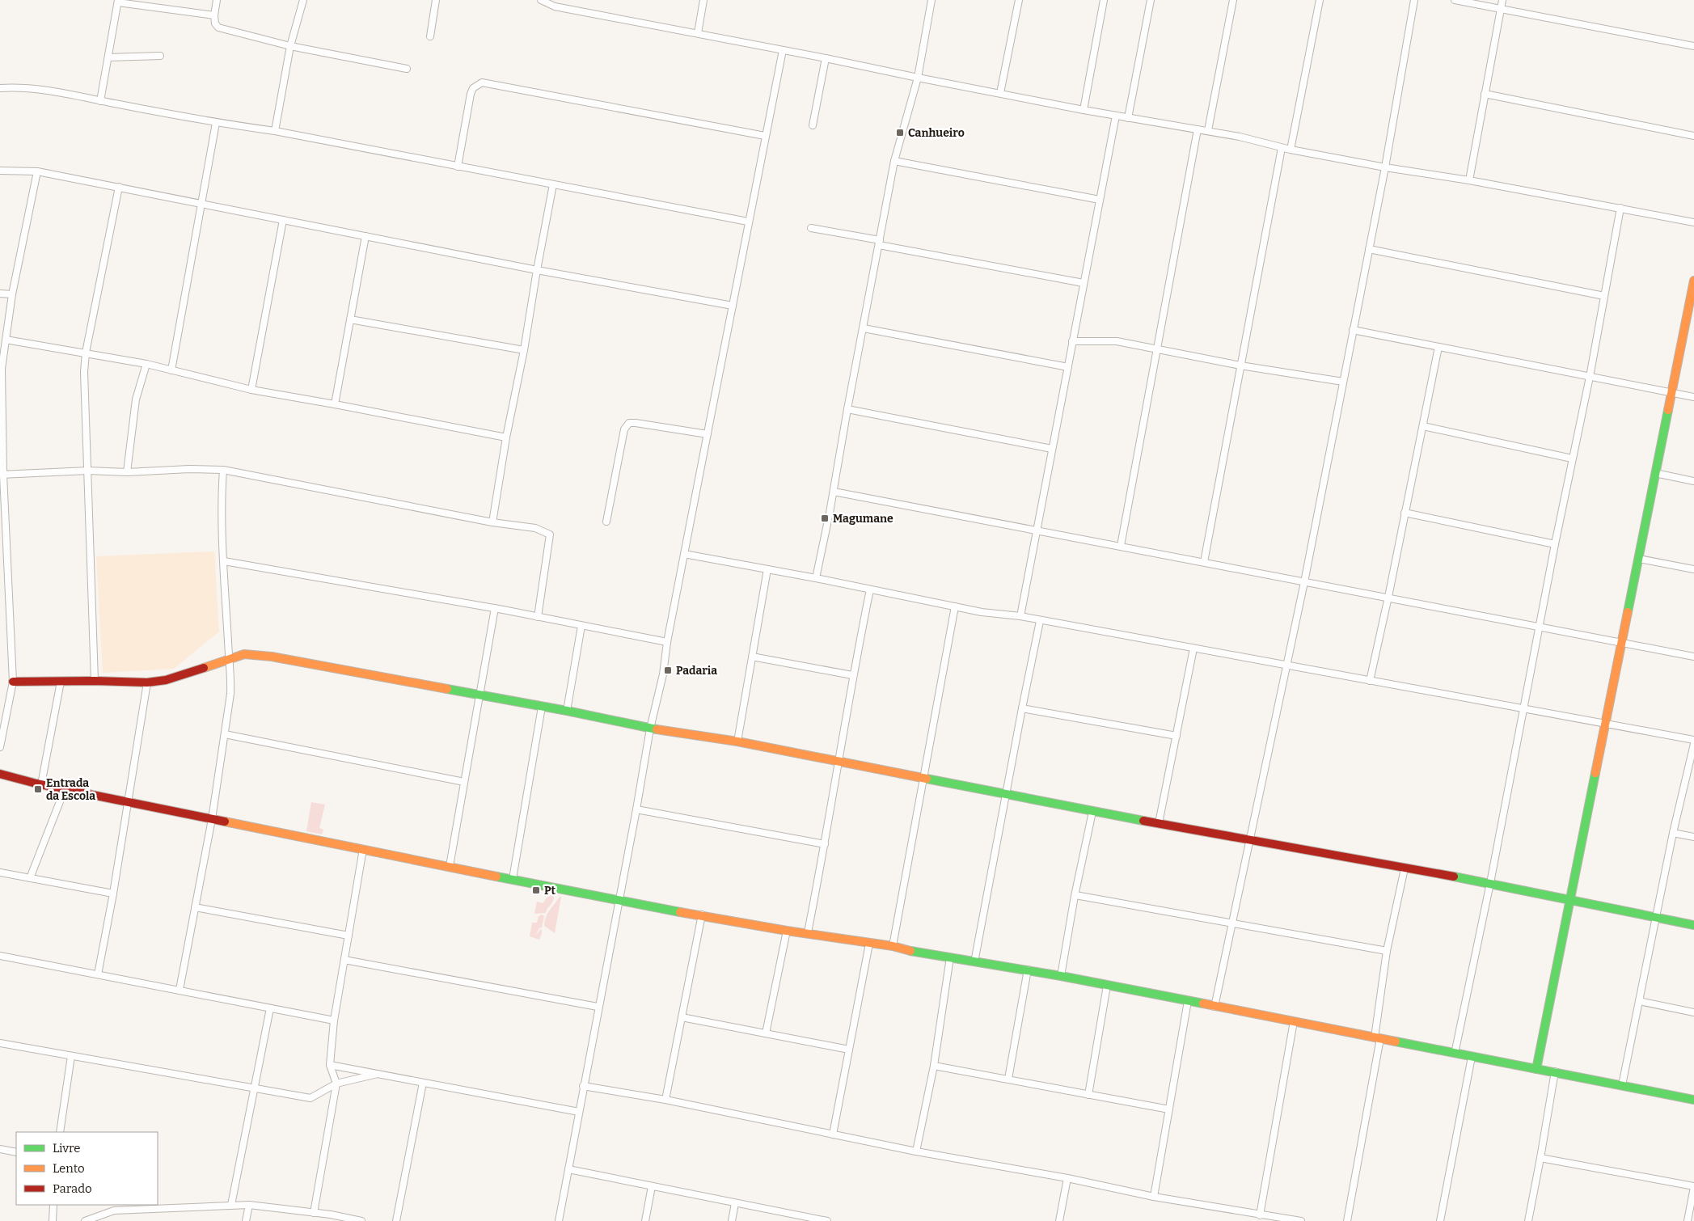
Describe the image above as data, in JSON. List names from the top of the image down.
{
  "places": {
    "transit": [
      "Canhueiro",
      "Magumane",
      "Padaria",
      "Entrada da Escola",
      "Pt"
    ]
  },
  "legend": ["Livre", "Lento", "Parado"]
}
